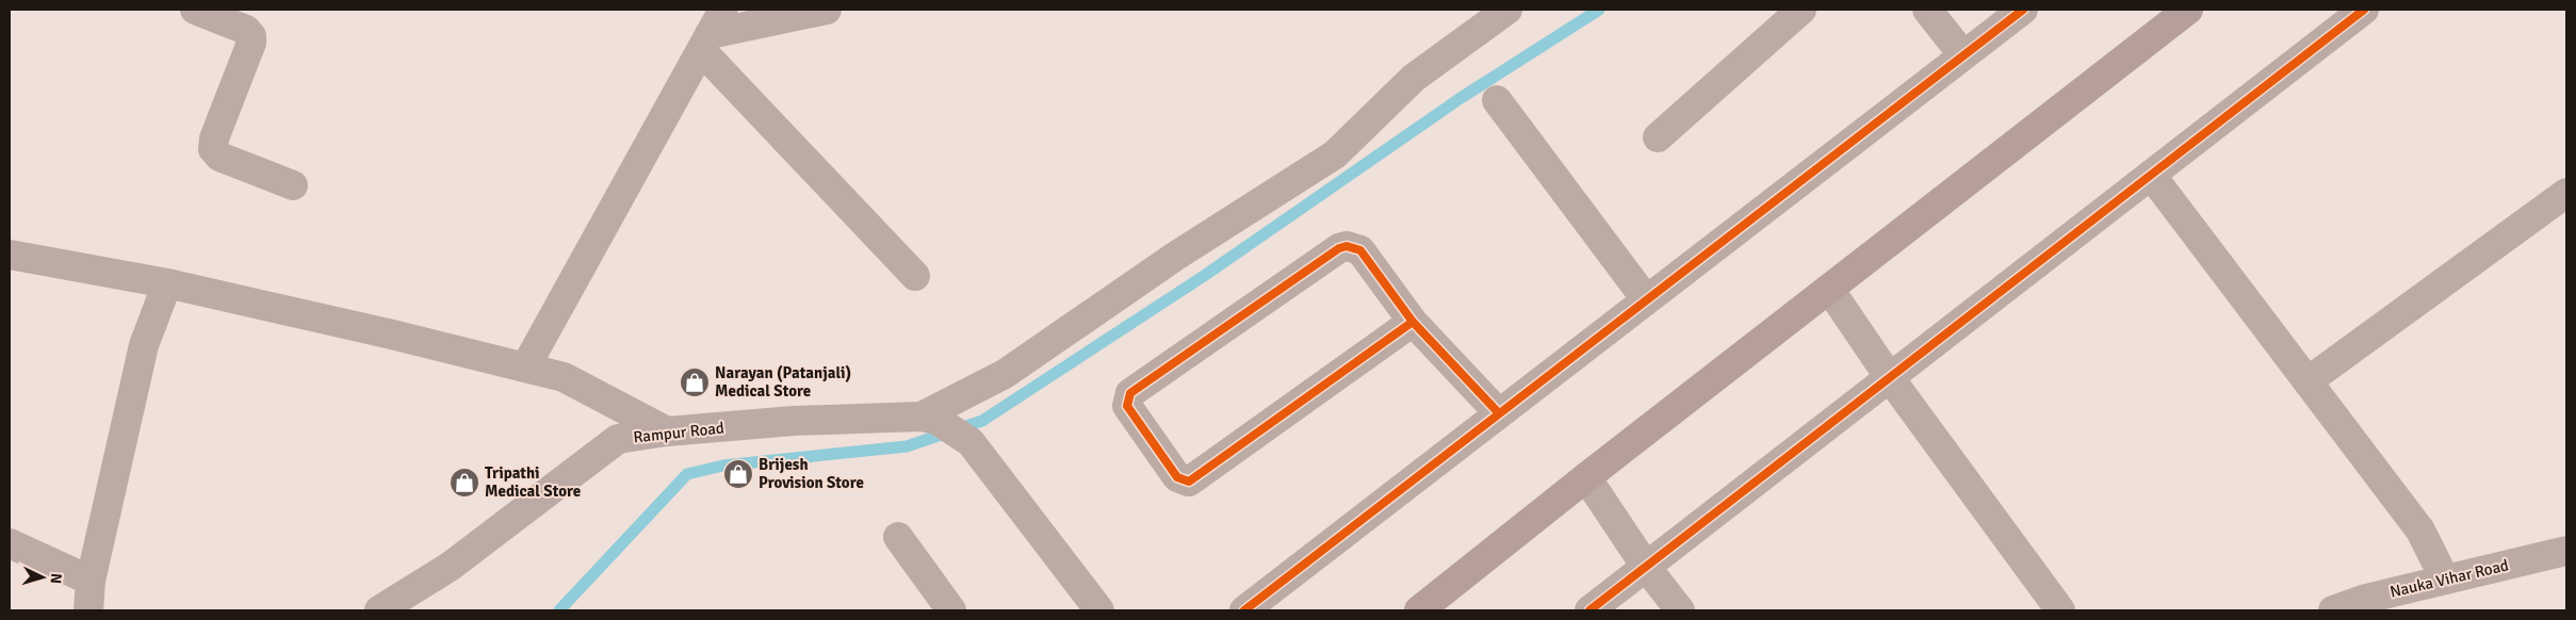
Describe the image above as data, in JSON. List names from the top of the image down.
{
  "streets": {
    "street": ["Rampur Road", "Nauka Vihar Road"]
  },
  "places": {
    "shop": ["Narayan (Patanjali) Medical Store", "Brijesh Provision Store", "Tripathi Medical Store"]
  },
  "north": "right"
}
